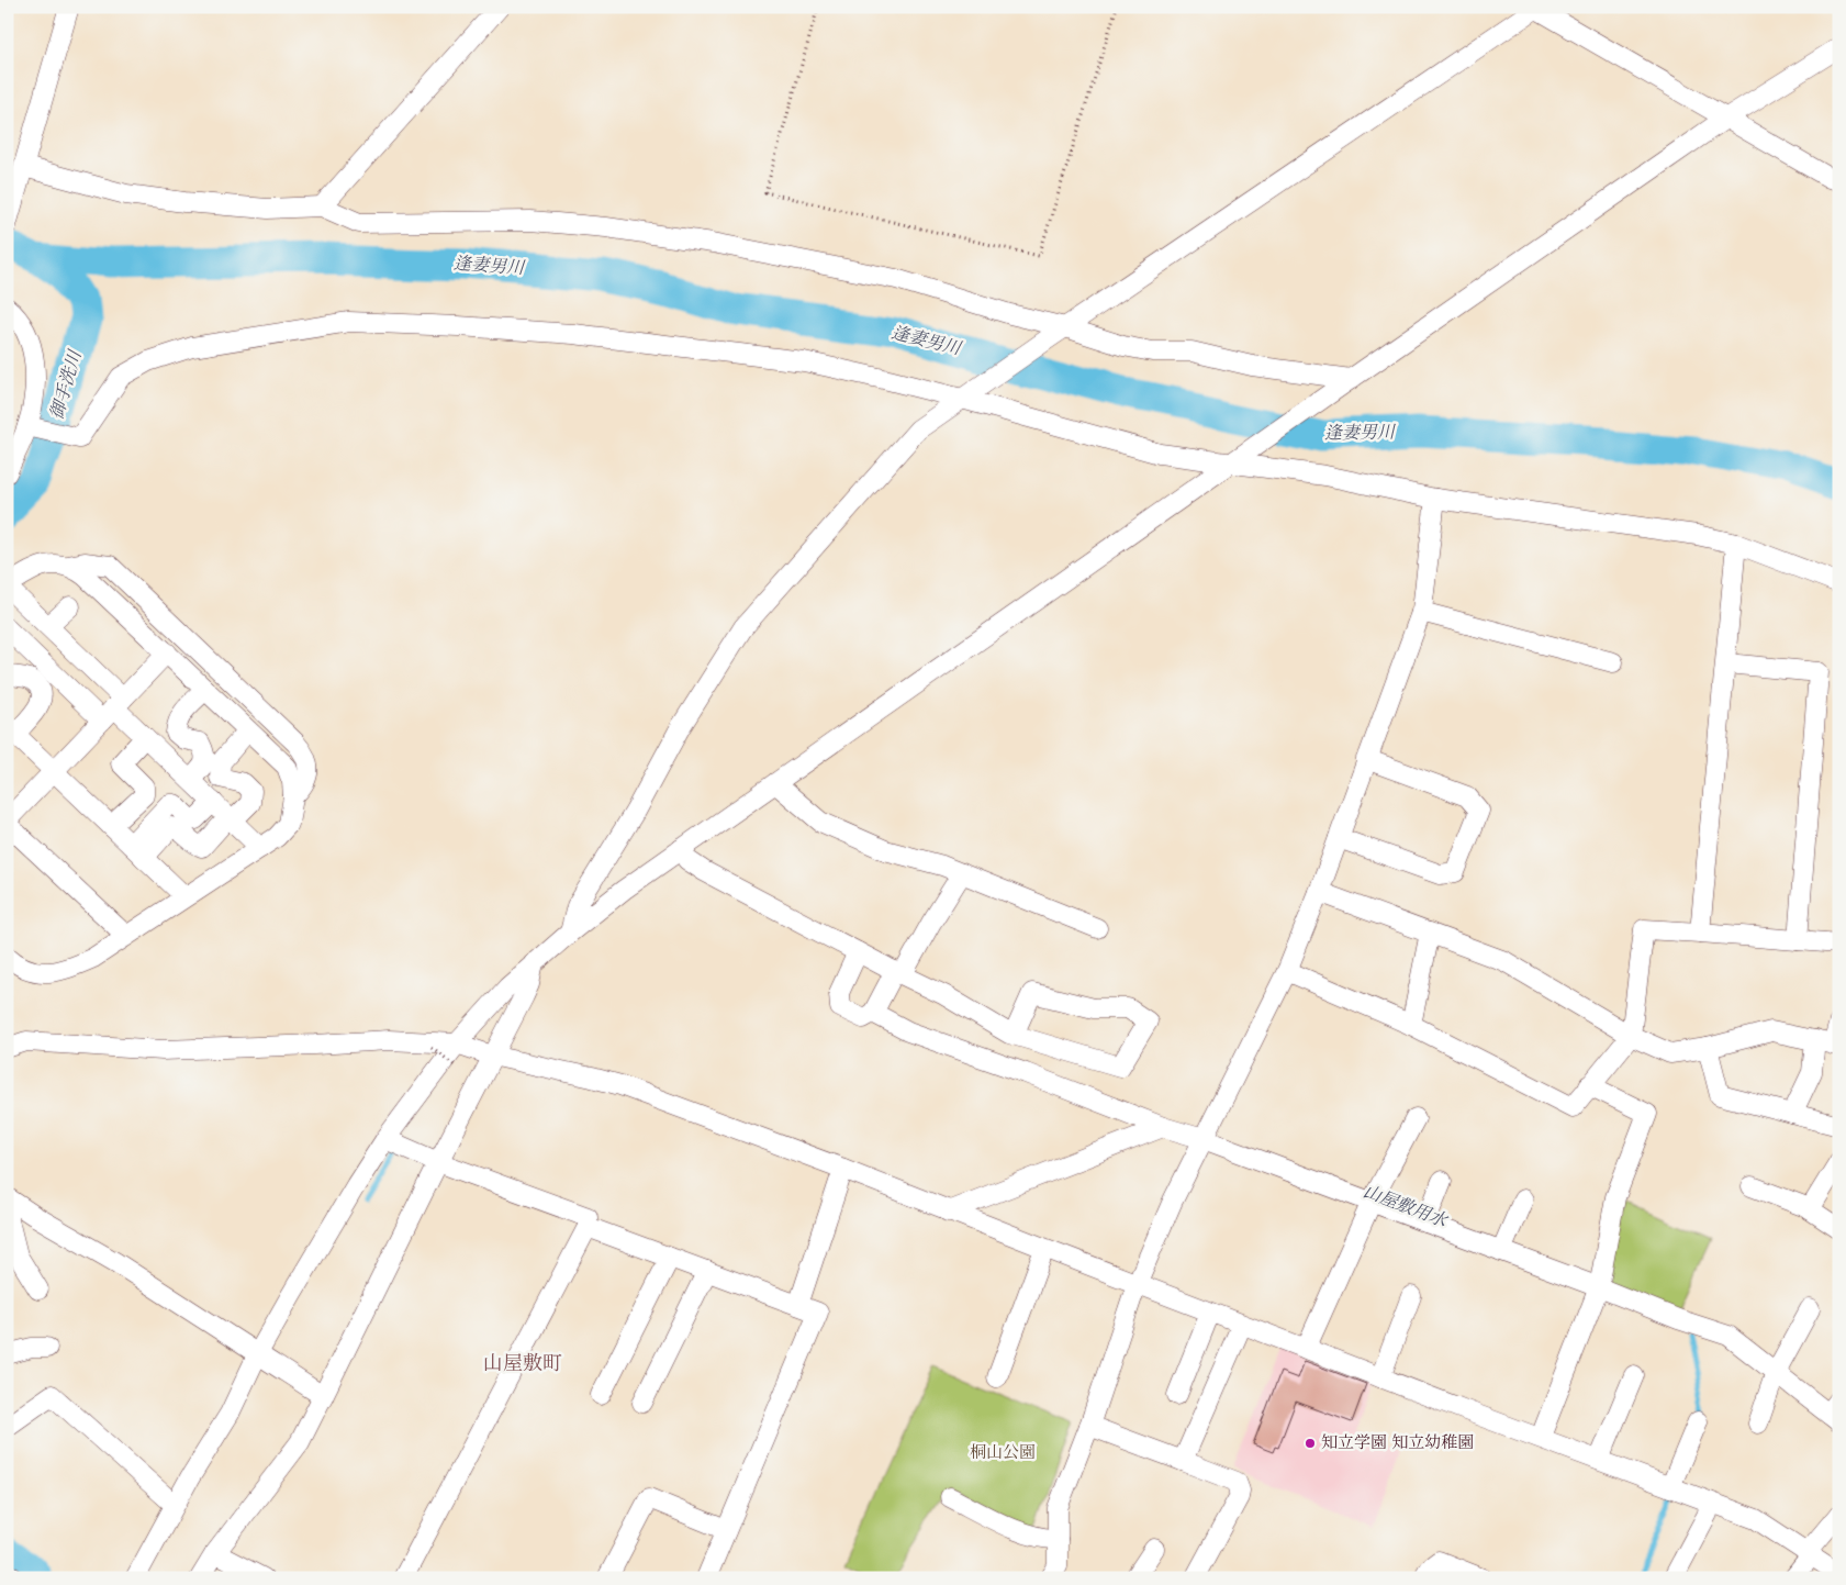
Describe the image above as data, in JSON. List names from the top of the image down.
{
  "districts": ["山屋敷町"],
  "water": ["逢妻男川", "御手洗川", "山屋敷用水"],
  "parks": ["桐山公園"],
  "places": ["知立学園 知立幼稚園"]
}
